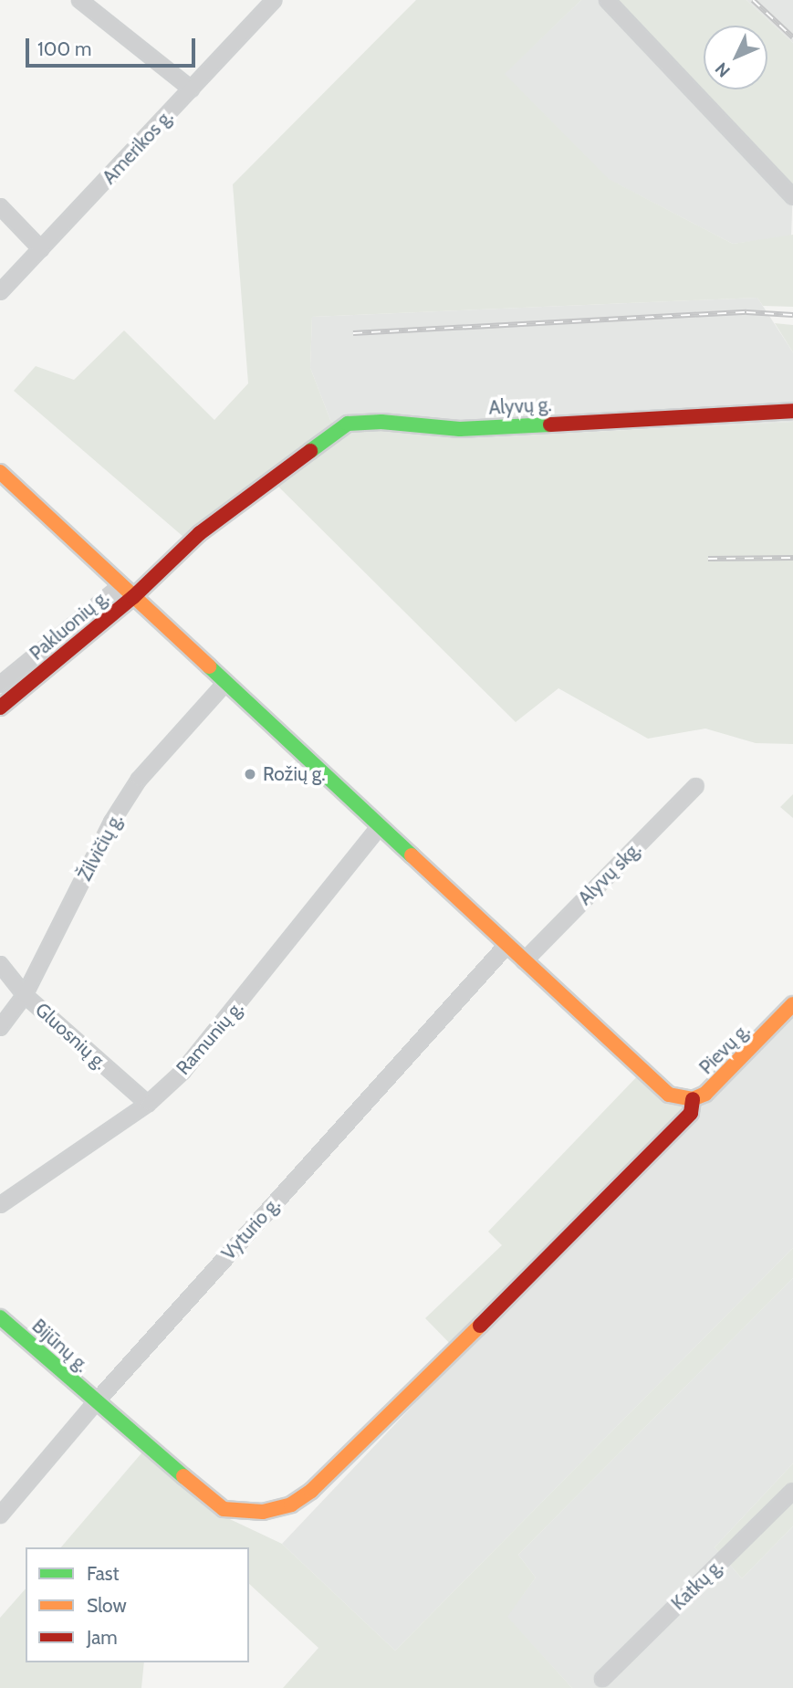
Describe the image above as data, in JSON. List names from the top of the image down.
{
  "streets": {
    "street": [
      "Amerikos g.",
      "Alyvų g.",
      "Pakluonių g.",
      "Žilvičių g.",
      "Alyvų skg.",
      "Gluosnių g.",
      "Ramunių g.",
      "Pievų g.",
      "Vyturio g.",
      "Bijūnų g.",
      "Katkų g."
    ]
  },
  "crossings": [
    ["Alyvų g.", "Pakluonių g."],
    ["Žilvičių g.", "Gluosnių g."],
    ["Alyvų skg.", "Pievų g."],
    ["Gluosnių g.", "Ramunių g."],
    ["Pievų g.", "Bijūnų g."],
    ["Vyturio g.", "Bijūnų g."]
  ],
  "places": ["Rožių g."],
  "legend": ["Fast", "Slow", "Jam"],
  "scale_bar": "100 m",
  "north": "bottom left"
}
